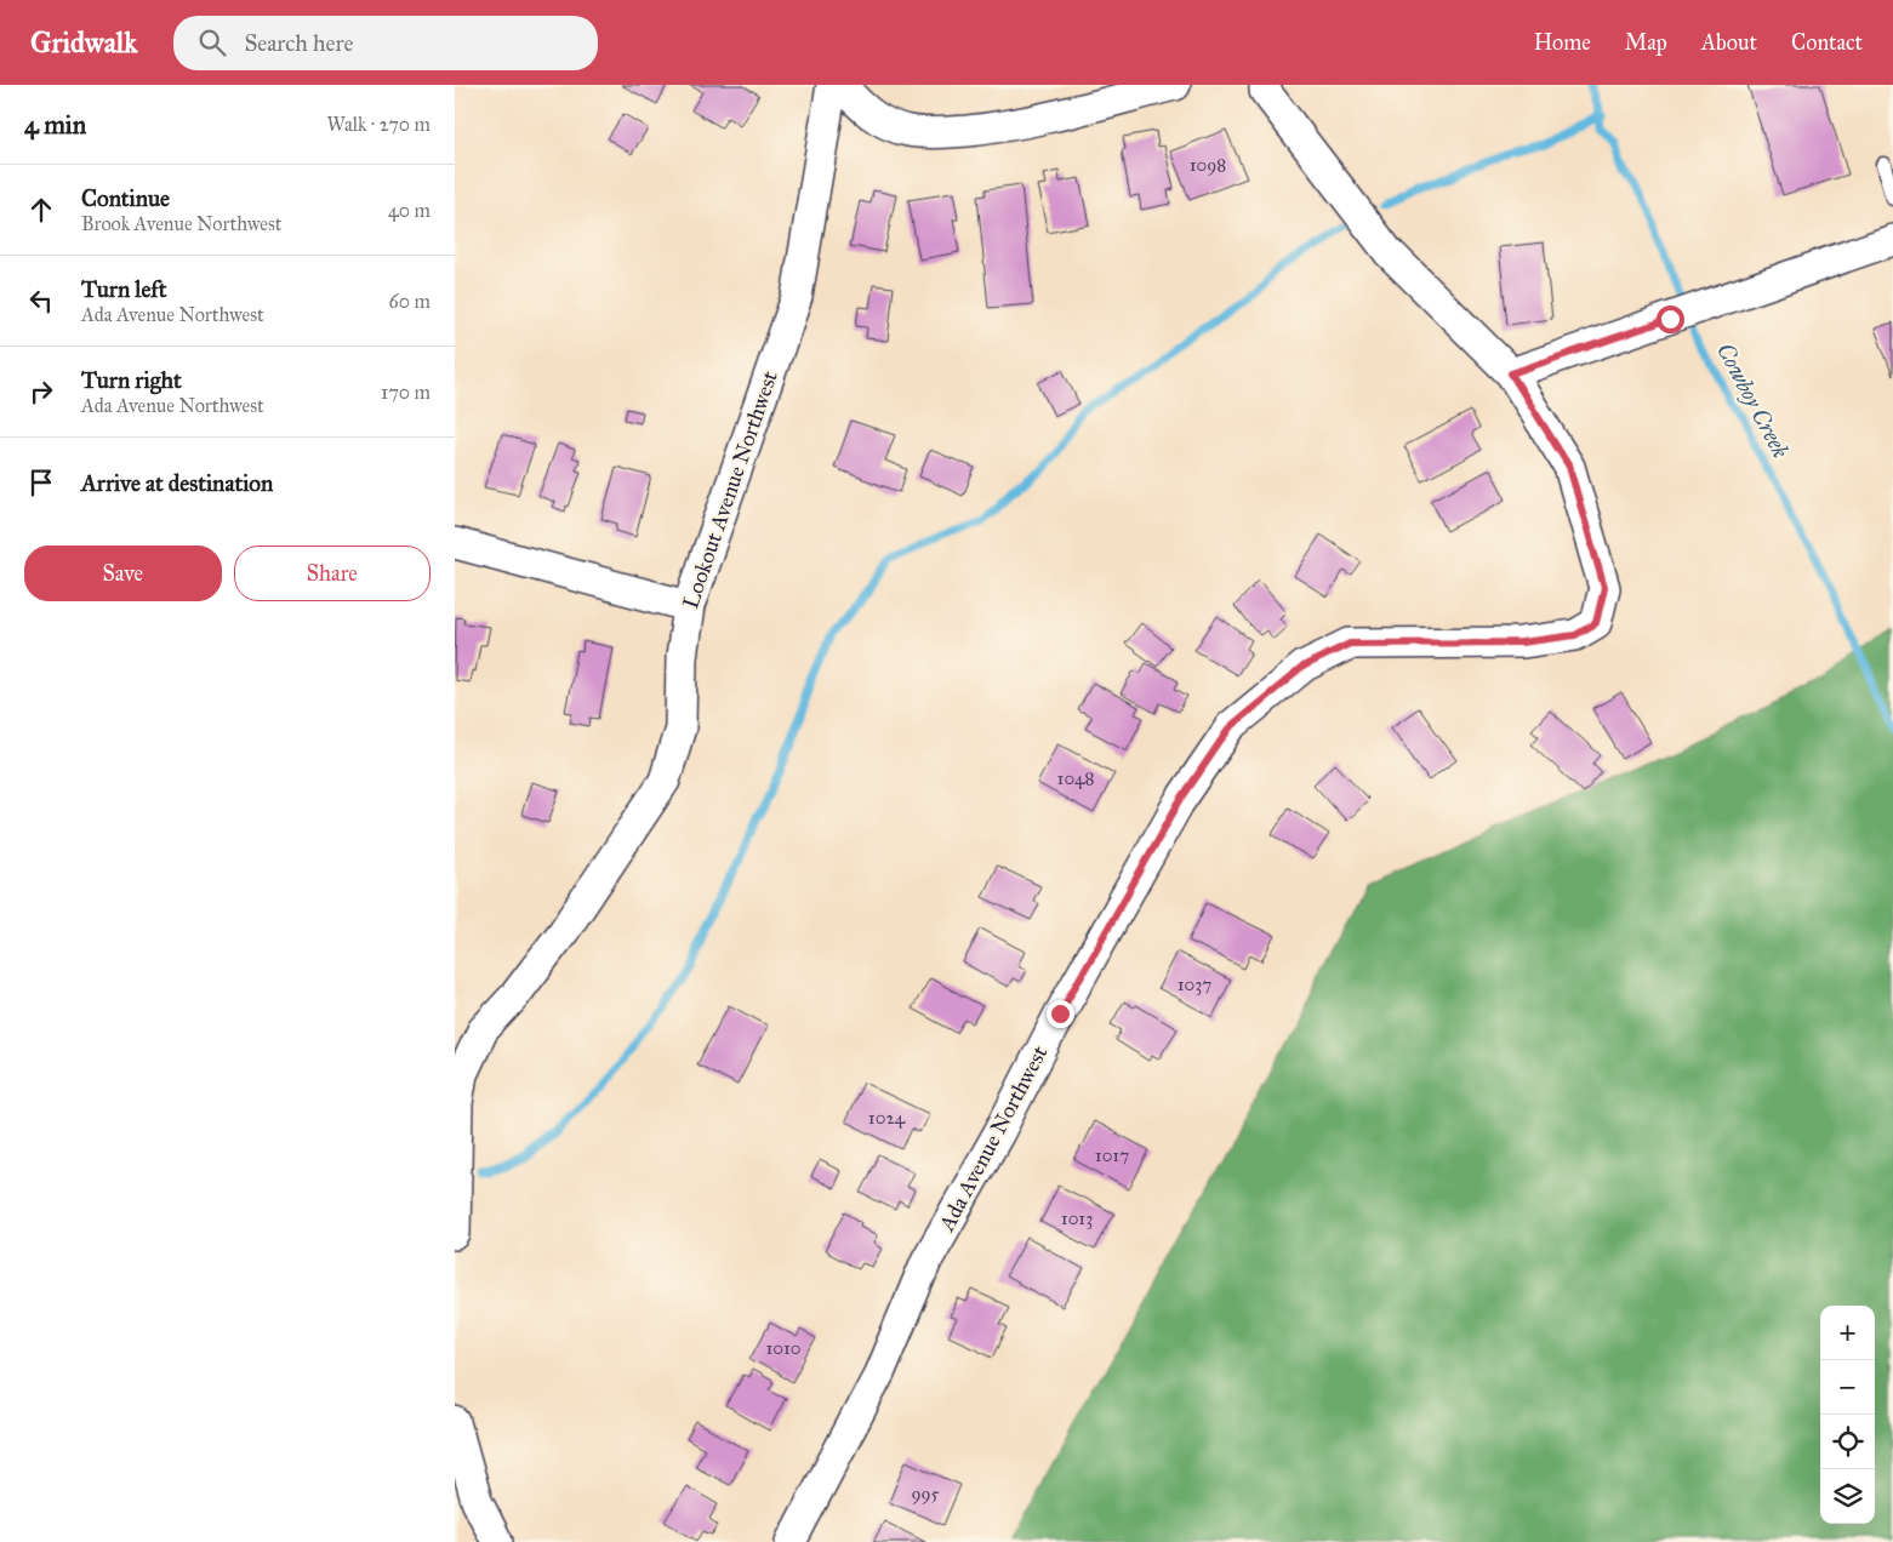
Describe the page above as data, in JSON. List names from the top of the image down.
{
  "streets": {
    "street": ["Lookout Avenue Northwest", "Ada Avenue Northwest"]
  },
  "water": ["Cowboy Creek"],
  "house_numbers": [
    "1098",
    "1048",
    "1037",
    "1024",
    "1017",
    "1013",
    "1010",
    "995"
  ],
  "page": {
    "header": "Gridwalk",
    "search": "Search here",
    "nav": [
      "Home",
      "Map",
      "About",
      "Contact"
    ],
    "heading": ["4 min", "Walk · 270 m"],
    "list": [
      ["Continue", "Brook Avenue Northwest", "40 m"],
      ["Turn left", "Ada Avenue Northwest", "60 m"],
      ["Turn right", "Ada Avenue Northwest", "170 m"],
      "Arrive at destination"
    ],
    "buttons": ["Save", "Share"],
    "map_buttons": ["+", "−"]
  }
}
